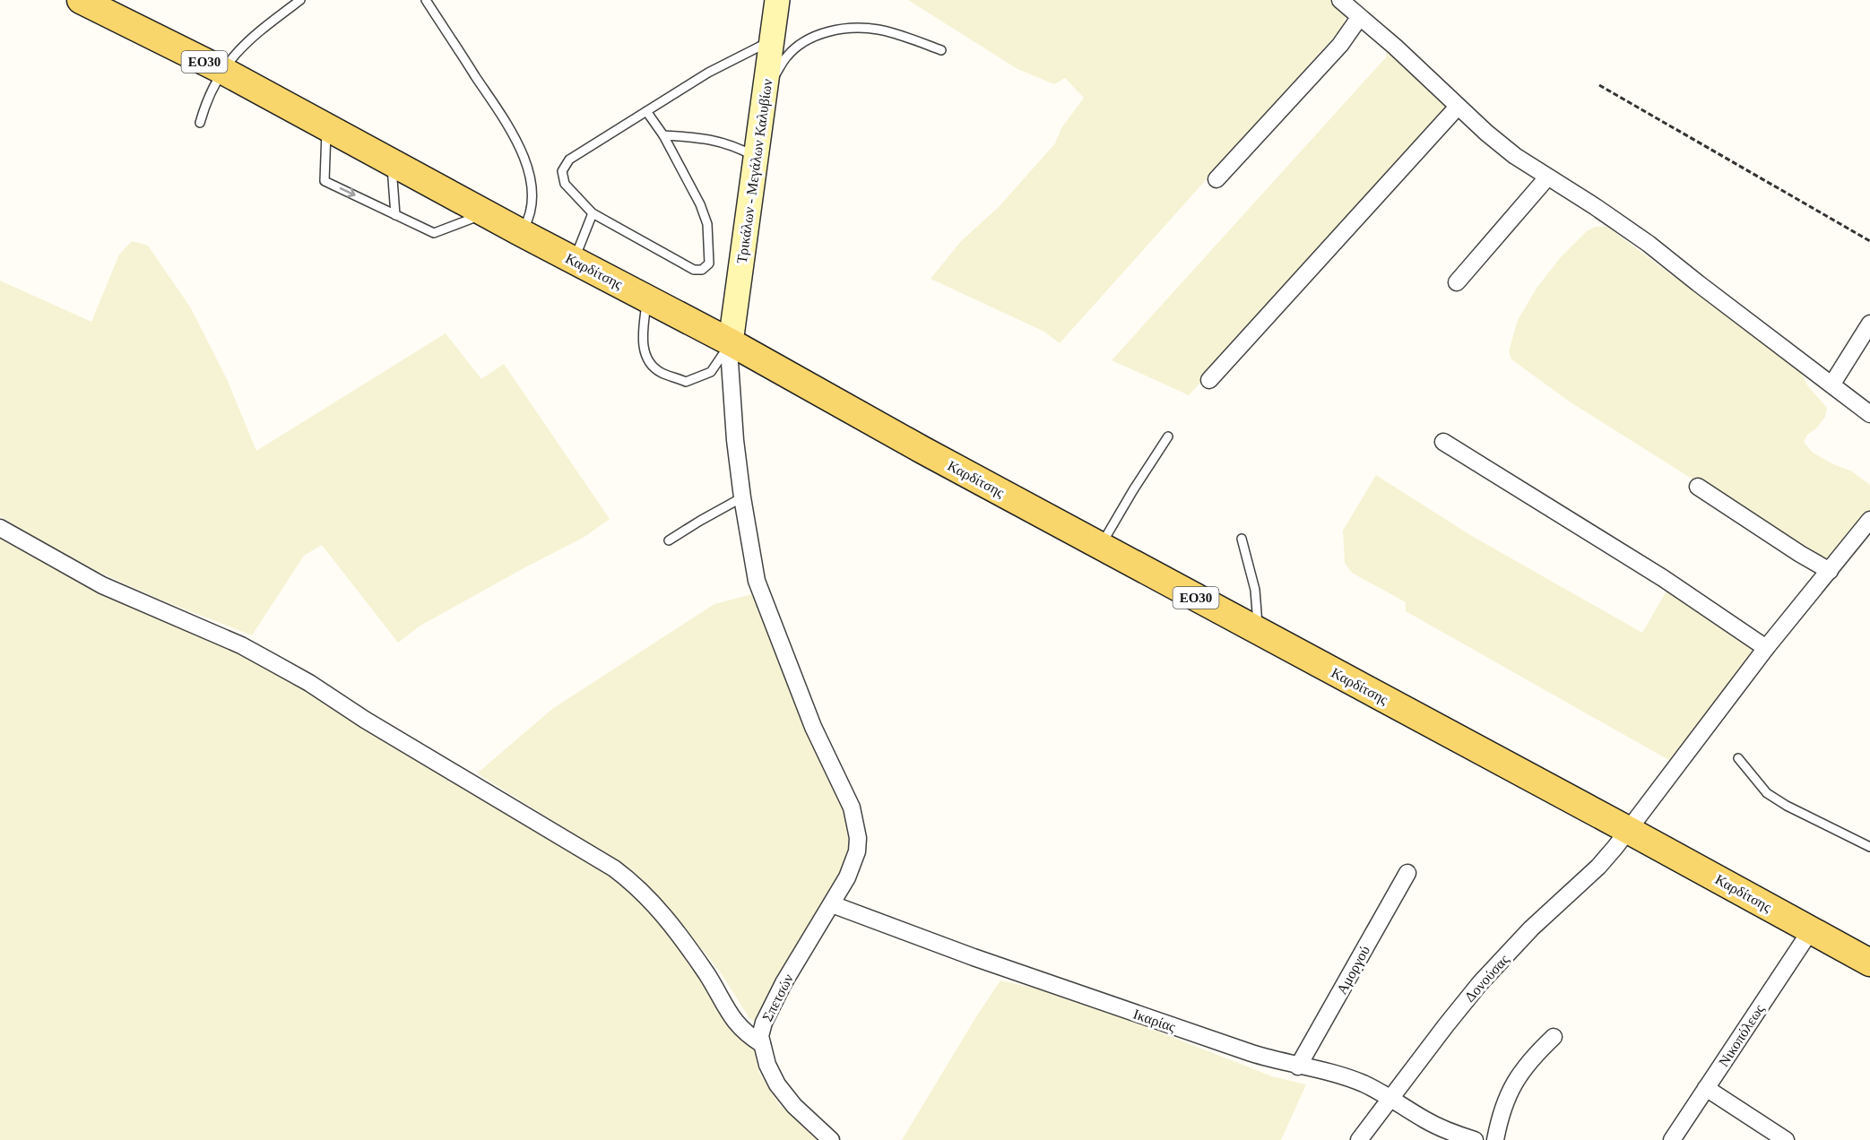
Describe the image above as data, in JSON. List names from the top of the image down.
{
  "streets": {
    "main road": ["ΕΟ30", "Καρδίτσης"],
    "street": [
      "Τρικάλων - Μεγάλων Καλυβίων",
      "Αμοργού",
      "Δονούσας",
      "Σπετσών",
      "Ικαρίας",
      "Νικοπόλεως"
    ]
  },
  "crossings": [
    ["Τρικάλων - Μεγάλων Καλυβίων", "Καρδίτσης"],
    ["Τρικάλων - Μεγάλων Καλυβίων", "Σπετσών"],
    ["Καρδίτσης", "Δονούσας"],
    ["Καρδίτσης", "Σπετσών"],
    ["Καρδίτσης", "Νικοπόλεως"],
    ["Αμοργού", "Ικαρίας"],
    ["Δονούσας", "Ικαρίας"],
    ["Σπετσών", "Ικαρίας"]
  ]
}
